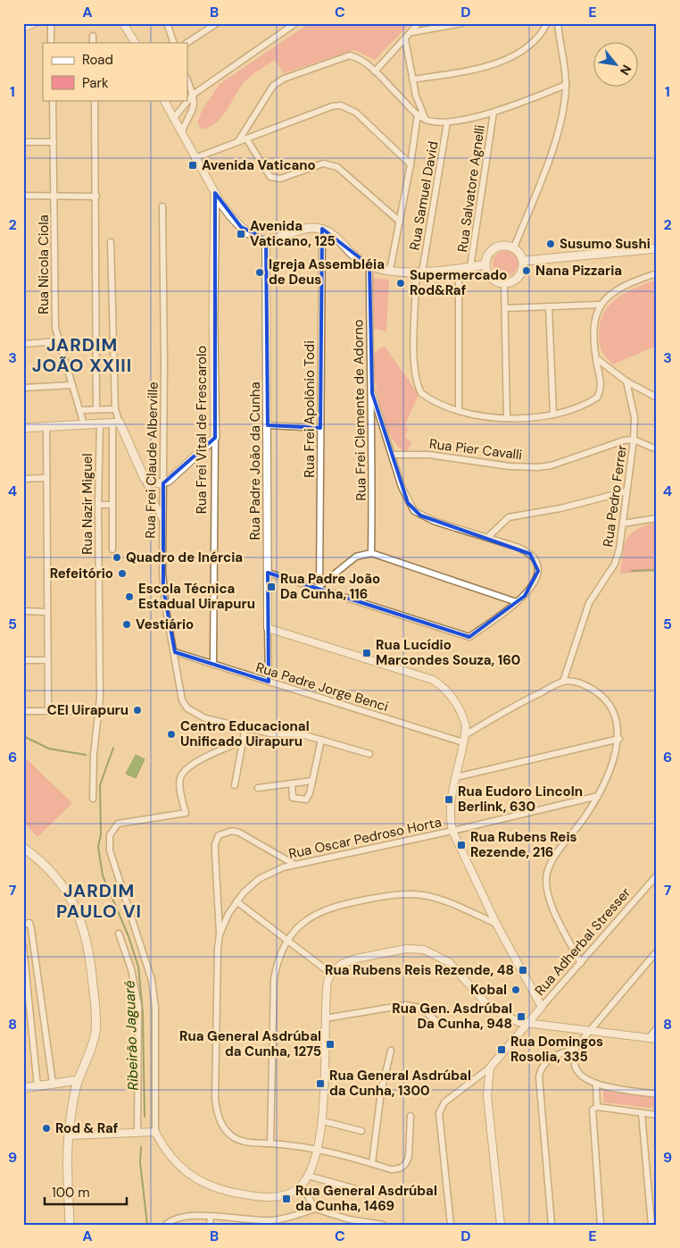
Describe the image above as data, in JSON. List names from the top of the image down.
{
  "streets": {
    "main road": ["Rua Frei Vital de Frescarolo"],
    "street": [
      "Rua Salvatore Agnelli",
      "Rua Samuel David",
      "Rua Nicola Ciola",
      "Rua Frei Apolônio Todi",
      "Rua Frei Clemente de Adorno",
      "Rua Pier Cavalli",
      "Rua Frei Claude Alberville",
      "Rua Padre João da Cunha",
      "Rua Pedro Ferrer",
      "Rua Nazir Miguel",
      "Rua Padre Jorge Benci",
      "Rua Oscar Pedroso Horta",
      "Rua Adherbal Stresser"
    ]
  },
  "crossings": [
    ["Rua Frei Vital de Frescarolo", "Rua Padre Jorge Benci"],
    ["Rua Pier Cavalli", "Rua Pedro Ferrer"],
    ["Rua Frei Claude Alberville", "Rua Padre Jorge Benci"],
    ["Rua Padre João da Cunha", "Rua Padre Jorge Benci"]
  ],
  "districts": ["JARDIM JOÃO XXIII", "JARDIM PAULO VI"],
  "water": ["Ribeirão Jaguaré"],
  "places": {
    "transit": [
      "Avenida Vaticano",
      "Avenida Vaticano, 125",
      "Rua Padre João Da Cunha, 116",
      "Rua Lucídio Marcondes Souza, 160",
      "Rua Eudoro Lincoln Berlink, 630",
      "Rua Rubens Reis Rezende, 216",
      "Rua Rubens Reis Rezende, 48",
      "Rua Gen. Asdrúbal Da Cunha, 948",
      "Rua General Asdrúbal da Cunha, 1275",
      "Rua Domingos Rosolia, 335",
      "Rua General Asdrúbal da Cunha, 1300",
      "Rua General Asdrúbal da Cunha, 1469"
    ],
    "other": [
      "Susumo Sushi",
      "Nana Pizzaria",
      "Igreja Assembléia de Deus",
      "Supermercado Rod&Raf",
      "Quadro de Inércia",
      "Refeitório",
      "Escola Técnica Estadual Uirapuru",
      "Vestiário",
      "CEI Uirapuru",
      "Centro Educacional Unificado Uirapuru",
      "Kobal",
      "Rod & Raf"
    ]
  },
  "legend": ["Road", "Park"],
  "scale_bar": "100 m",
  "north": "bottom right",
  "grid": {
    "columns": [
      "A",
      "B",
      "C",
      "D",
      "E"
    ],
    "rows": [
      "1",
      "2",
      "3",
      "4",
      "5",
      "6",
      "7",
      "8",
      "9"
    ]
  }
}
